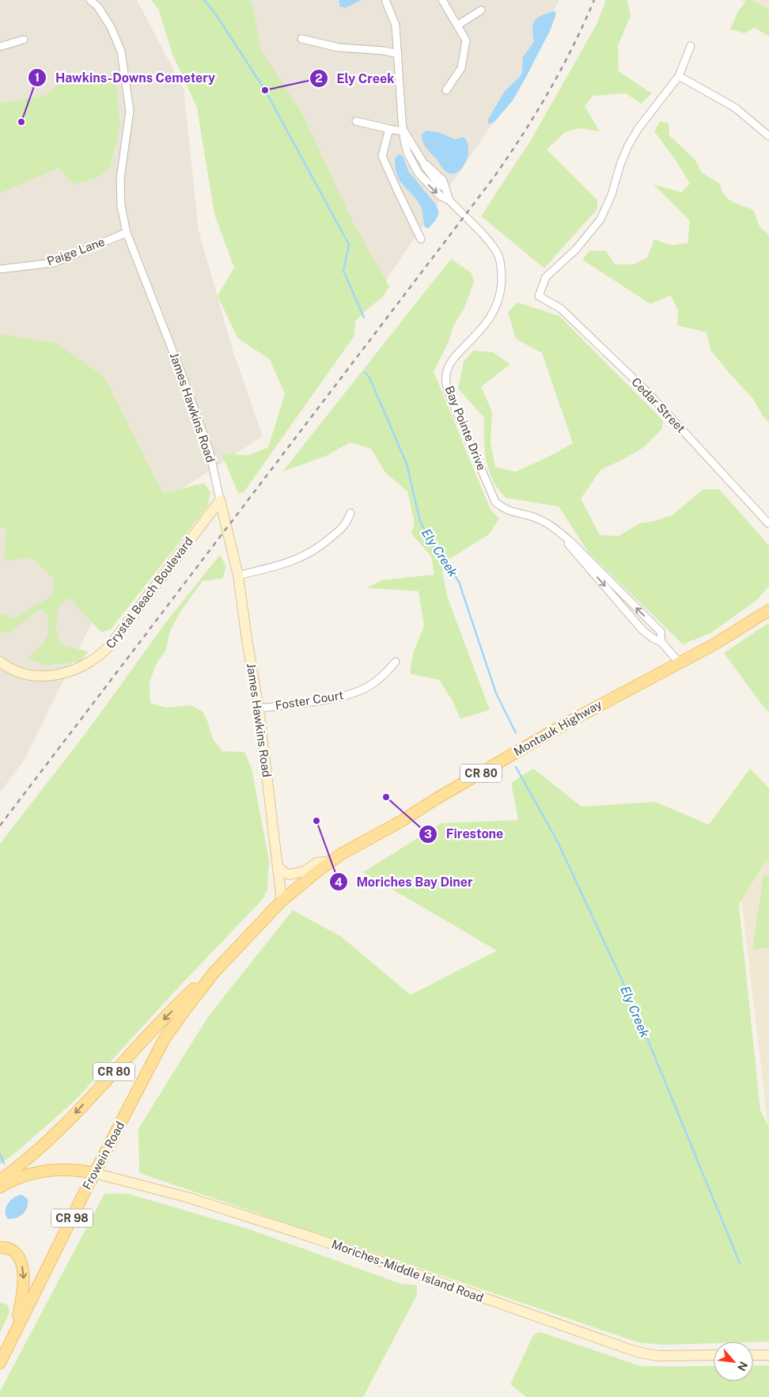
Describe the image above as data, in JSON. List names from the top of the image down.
{
  "streets": {
    "main road": [
      "Montauk Highway",
      "CR 80",
      "Frowein Road",
      "CR 98"
    ],
    "street": [
      "Paige Lane",
      "Cedar Street",
      "James Hawkins Road",
      "Bay Pointe Drive",
      "Crystal Beach Boulevard",
      "Foster Court",
      "Moriches-Middle Island Road"
    ]
  },
  "crossings": [
    ["Paige Lane", "James Hawkins Road"],
    ["James Hawkins Road", "Crystal Beach Boulevard"],
    ["James Hawkins Road", "Foster Court"],
    ["James Hawkins Road", "Montauk Highway"],
    ["Bay Pointe Drive", "Montauk Highway"],
    ["Montauk Highway", "CR 80"],
    ["Montauk Highway", "Frowein Road"],
    ["CR 80", "Frowein Road"],
    ["Frowein Road", "Moriches-Middle Island Road"]
  ],
  "water": ["Ely Creek"],
  "places": [
    "Ely Creek",
    "Hawkins-Downs Cemetery",
    "Firestone",
    "Moriches Bay Diner"
  ],
  "north": "bottom right"
}
